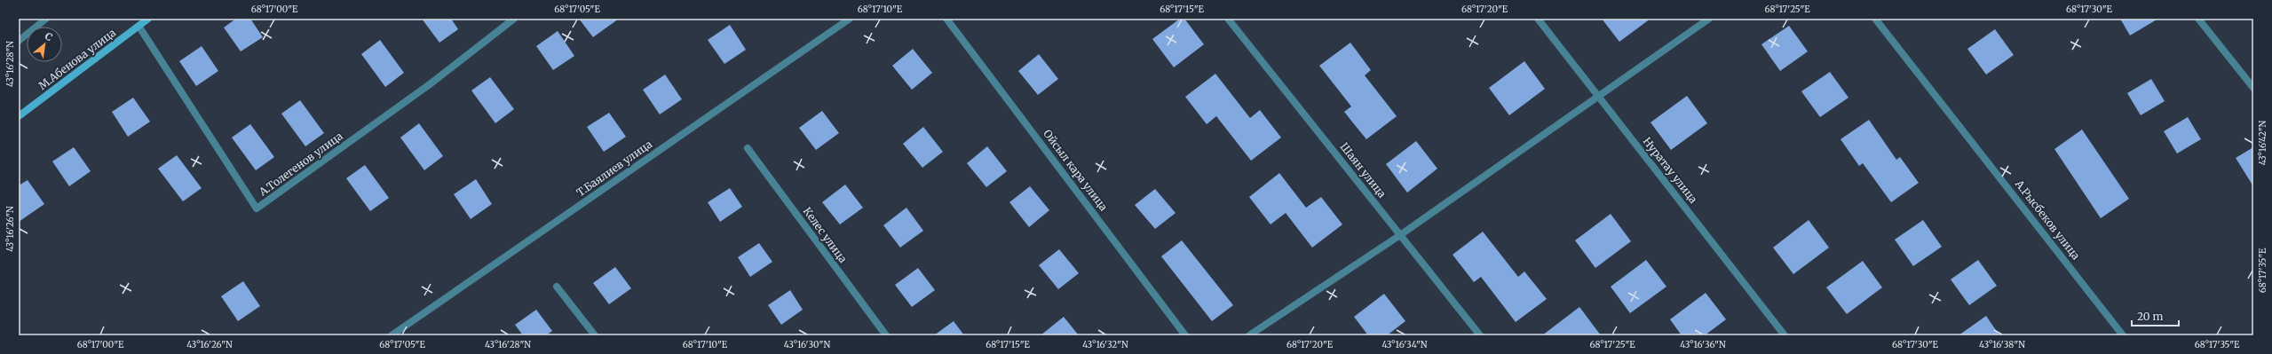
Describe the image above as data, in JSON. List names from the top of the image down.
{
  "streets": {
    "main road": ["М.Абенова улица"],
    "street": [
      "А.Толегенов улица",
      "Т.Баялиев улица",
      "Ойсыл кара улица",
      "Шаян улица",
      "Нуратау улица",
      "А.Рысбеков улица",
      "Келес улица"
    ]
  },
  "crossings": [
    ["М.Абенова улица", "А.Толегенов улица"]
  ],
  "scale_bar": "20 m",
  "north": "top right",
  "coordinates": [
    "68°17'00\"E",
    "68°17'05\"E",
    "68°17'10\"E",
    "68°17'15\"E",
    "68°17'20\"E",
    "68°17'25\"E",
    "68°17'30\"E",
    "43°16'28\"N",
    "43°16'42\"N",
    "43°16'26\"N",
    "68°17'35\"E",
    "43°16'30\"N",
    "43°16'32\"N",
    "43°16'34\"N",
    "43°16'36\"N",
    "43°16'38\"N"
  ]
}
